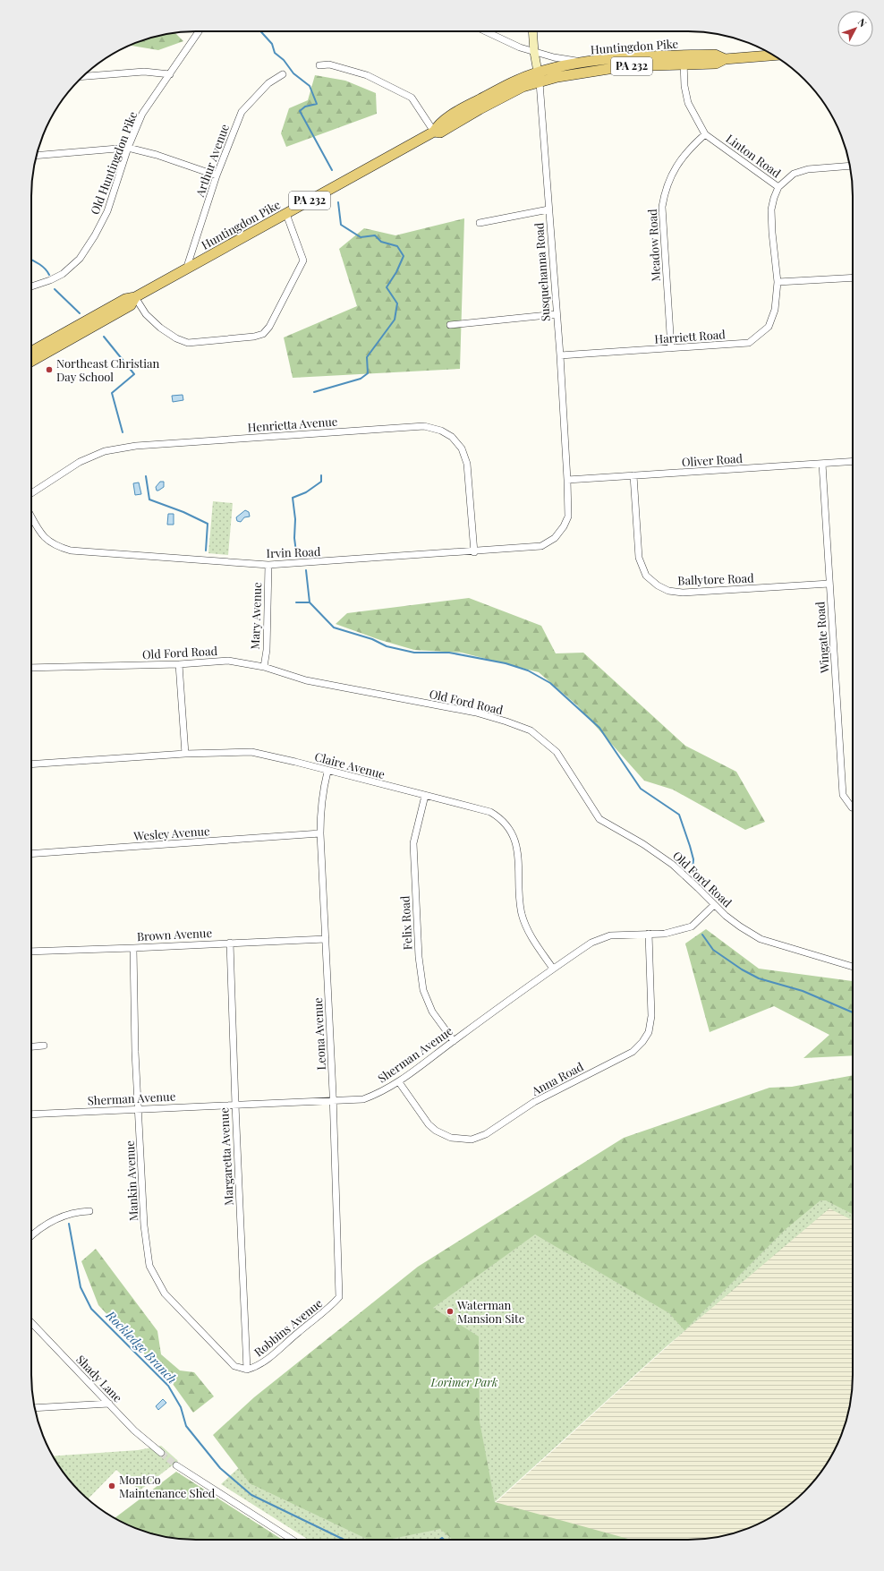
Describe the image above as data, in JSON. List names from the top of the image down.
{
  "streets": {
    "main road": ["Huntingdon Pike", "PA 232", "Susquehanna Road"],
    "street": [
      "Linton Road",
      "Arthur Avenue",
      "Old Huntingdon Pike",
      "Meadow Road",
      "Harriett Road",
      "Henrietta Avenue",
      "Oliver Road",
      "Irvin Road",
      "Ballytore Road",
      "Mary Avenue",
      "Wingate Road",
      "Old Ford Road",
      "Claire Avenue",
      "Wesley Avenue",
      "Felix Road",
      "Brown Avenue",
      "Leona Avenue",
      "Sherman Avenue",
      "Anna Road",
      "Margaretta Avenue",
      "Mankin Avenue",
      "Robbins Avenue",
      "Shady Lane"
    ]
  },
  "crossings": [
    ["Huntingdon Pike", "Linton Road"],
    ["Huntingdon Pike", "Arthur Avenue"],
    ["Huntingdon Pike", "Susquehanna Road"],
    ["Linton Road", "Meadow Road"],
    ["Linton Road", "Harriett Road"],
    ["Meadow Road", "Harriett Road"],
    ["Susquehanna Road", "Harriett Road"],
    ["Susquehanna Road", "Oliver Road"],
    ["Susquehanna Road", "Irvin Road"],
    ["Henrietta Avenue", "Irvin Road"],
    ["Oliver Road", "Ballytore Road"],
    ["Oliver Road", "Wingate Road"],
    ["Irvin Road", "Mary Avenue"],
    ["Ballytore Road", "Wingate Road"],
    ["Mary Avenue", "Old Ford Road"],
    ["Old Ford Road", "Sherman Avenue"],
    ["Claire Avenue", "Felix Road"],
    ["Claire Avenue", "Leona Avenue"],
    ["Claire Avenue", "Sherman Avenue"],
    ["Wesley Avenue", "Leona Avenue"],
    ["Felix Road", "Sherman Avenue"],
    ["Brown Avenue", "Leona Avenue"],
    ["Brown Avenue", "Margaretta Avenue"],
    ["Brown Avenue", "Mankin Avenue"],
    ["Leona Avenue", "Sherman Avenue"],
    ["Leona Avenue", "Robbins Avenue"],
    ["Sherman Avenue", "Anna Road"],
    ["Sherman Avenue", "Margaretta Avenue"],
    ["Sherman Avenue", "Mankin Avenue"],
    ["Margaretta Avenue", "Mankin Avenue"],
    ["Margaretta Avenue", "Robbins Avenue"],
    ["Mankin Avenue", "Robbins Avenue"]
  ],
  "water": ["Rockledge Branch"],
  "parks": ["Lorimer Park"],
  "places": ["Northeast Christian Day School", "Waterman Mansion Site", "MontCo Maintenance Shed"],
  "north": "top right"
}
